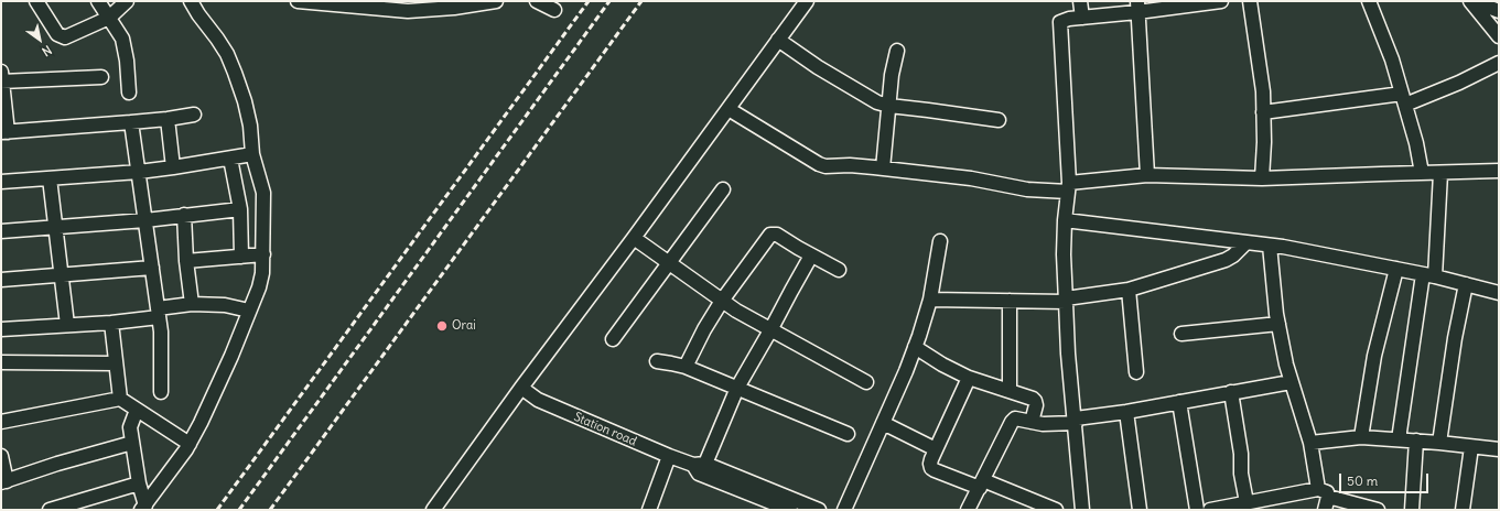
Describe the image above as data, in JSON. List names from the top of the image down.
{
  "streets": {
    "street": ["Station road"]
  },
  "places": ["Orai"],
  "scale_bar": "50 m",
  "north": "bottom right"
}
